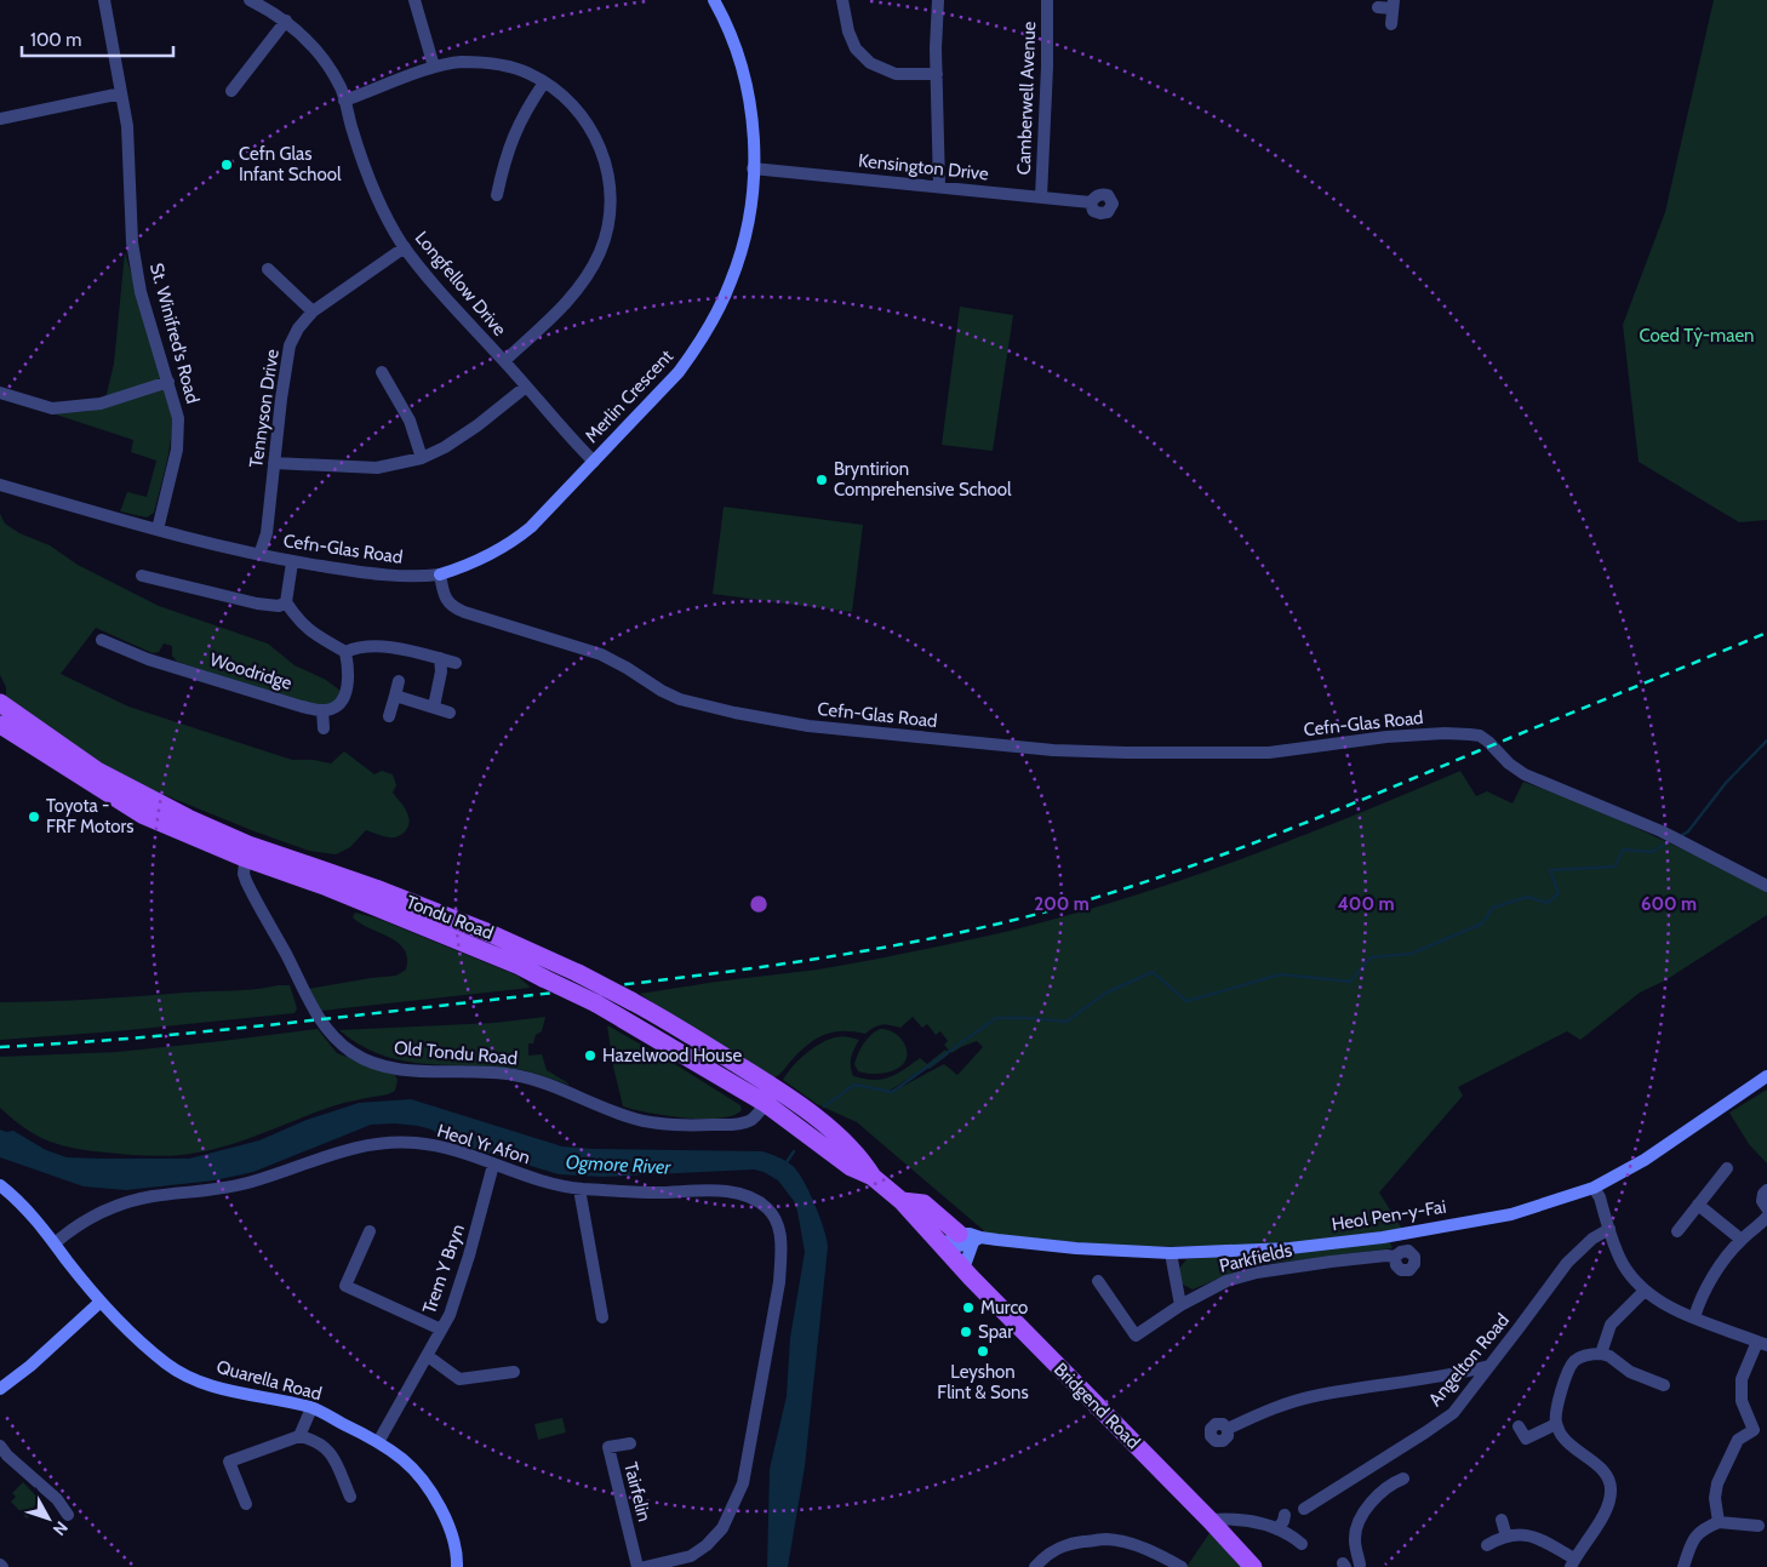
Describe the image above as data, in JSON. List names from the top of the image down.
{
  "streets": {
    "main road": ["Tondu Road", "Bridgend Road"],
    "street": [
      "Camberwell Avenue",
      "Kensington Drive",
      "Longfellow Drive",
      "St. Winifred's Road",
      "Merlin Crescent",
      "Tennyson Drive",
      "Cefn-Glas Road",
      "Woodridge",
      "Old Tondu Road",
      "Heol Yr Afon",
      "Heol Pen-y-Fai",
      "Parkfields",
      "Trem Y Bryn",
      "Angelton Road",
      "Quarella Road",
      "Tairfelin"
    ]
  },
  "crossings": [
    ["Camberwell Avenue", "Kensington Drive"],
    ["Kensington Drive", "Merlin Crescent"],
    ["Longfellow Drive", "Merlin Crescent"],
    ["Longfellow Drive", "Tennyson Drive"],
    ["St. Winifred's Road", "Cefn-Glas Road"],
    ["Merlin Crescent", "Cefn-Glas Road"],
    ["Tennyson Drive", "Cefn-Glas Road"],
    ["Tondu Road", "Old Tondu Road"],
    ["Tondu Road", "Heol Pen-y-Fai"],
    ["Tondu Road", "Bridgend Road"],
    ["Heol Yr Afon", "Trem Y Bryn"],
    ["Heol Yr Afon", "Quarella Road"],
    ["Heol Pen-y-Fai", "Bridgend Road"],
    ["Trem Y Bryn", "Quarella Road"]
  ],
  "water": ["Ogmore River"],
  "parks": ["Coed Tŷ-maen"],
  "places": [
    "Cefn Glas Infant School",
    "Bryntirion Comprehensive School",
    "Toyota - FRF Motors",
    "Hazelwood House",
    "Murco",
    "Spar",
    "Leyshon Flint & Sons"
  ],
  "scale_bar": "100 m",
  "north": "bottom right",
  "rings": ["200 m", "400 m", "600 m"]
}
